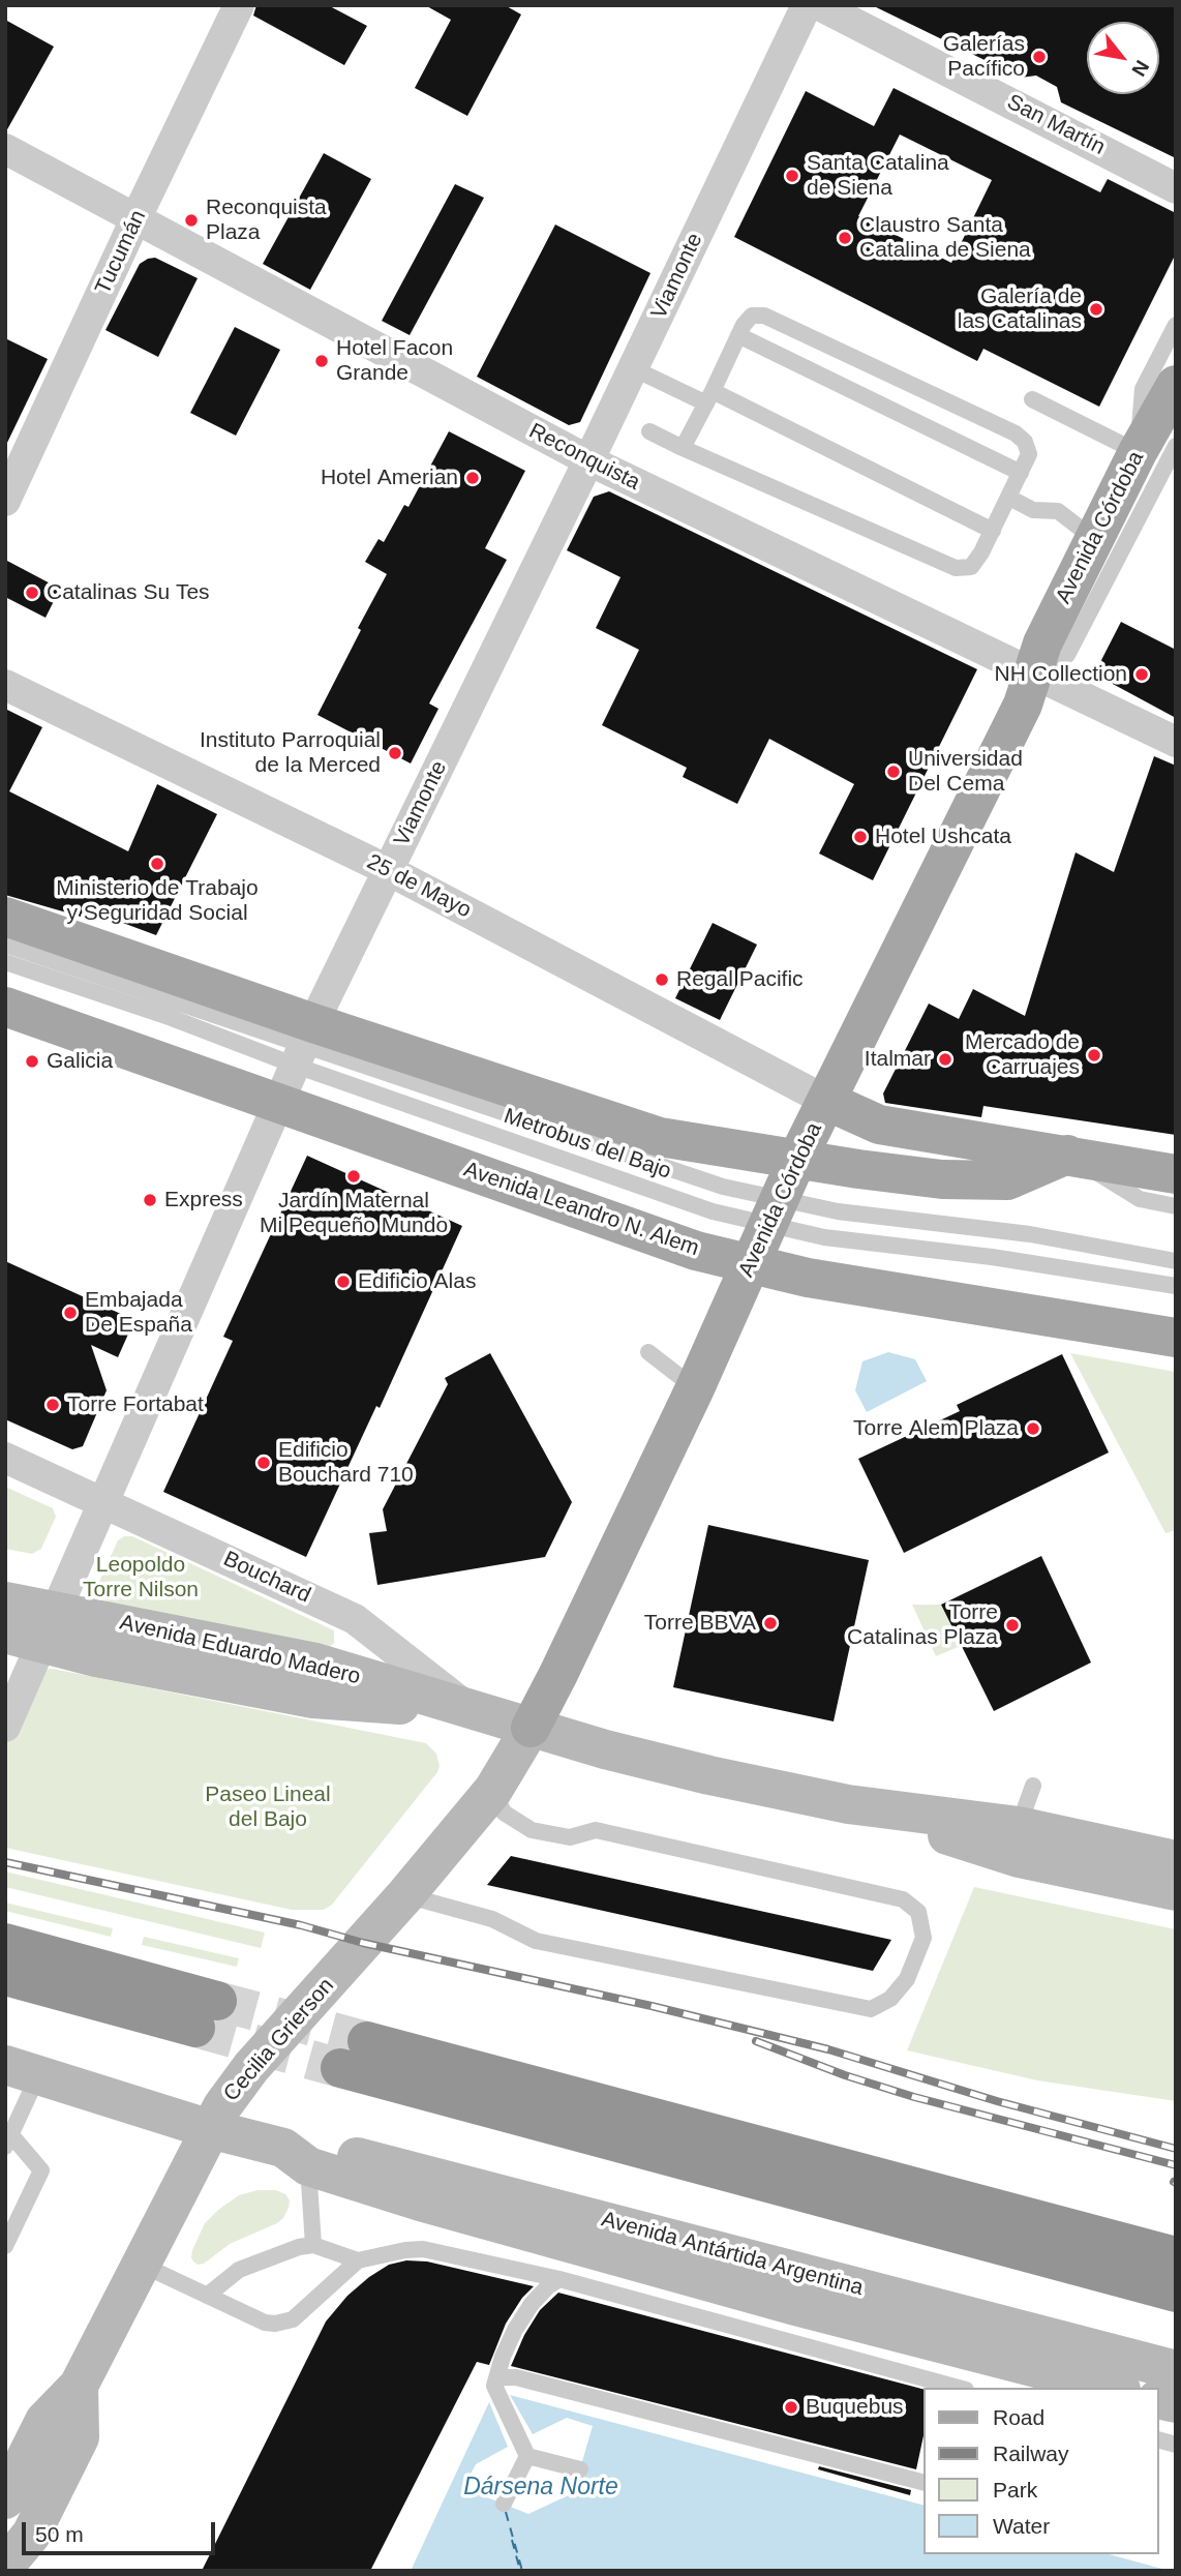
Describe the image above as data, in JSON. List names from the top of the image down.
{
  "streets": {
    "main road": [
      "Avenida Córdoba",
      "Avenida Leandro N. Alem",
      "Avenida Eduardo Madero",
      "Cecilia Grierson",
      "Avenida Antártida Argentina"
    ],
    "street": [
      "San Martín",
      "Tucumán",
      "Viamonte",
      "Reconquista",
      "25 de Mayo",
      "Bouchard"
    ],
    "lane": ["Metrobus del Bajo"]
  },
  "crossings": [
    ["Tucumán", "Reconquista"],
    ["Viamonte", "Reconquista"],
    ["Viamonte", "25 de Mayo"],
    ["Viamonte", "Metrobus del Bajo"],
    ["Viamonte", "Avenida Leandro N. Alem"],
    ["Viamonte", "Bouchard"],
    ["Viamonte", "Avenida Eduardo Madero"],
    ["Reconquista", "Avenida Córdoba"],
    ["Avenida Córdoba", "25 de Mayo"],
    ["Avenida Córdoba", "Metrobus del Bajo"],
    ["Avenida Córdoba", "Avenida Leandro N. Alem"],
    ["Avenida Córdoba", "Avenida Eduardo Madero"],
    ["Avenida Córdoba", "Cecilia Grierson"],
    ["Bouchard", "Avenida Eduardo Madero"],
    ["Avenida Eduardo Madero", "Cecilia Grierson"],
    ["Cecilia Grierson", "Avenida Antártida Argentina"]
  ],
  "water": ["Dársena Norte"],
  "parks": ["Leopoldo Torre Nilson", "Paseo Lineal del Bajo"],
  "places": [
    "Galerías Pacífico",
    "Santa Catalina de Siena",
    "Reconquista Plaza",
    "Claustro Santa Catalina de Siena",
    "Galería de las Catalinas",
    "Hotel Facon Grande",
    "Hotel Amerian",
    "Catalinas Su Tes",
    "NH Collection",
    "Instituto Parroquial de la Merced",
    "Universidad Del Cema",
    "Hotel Ushcata",
    "Ministerio de Trabajo y Seguridad Social",
    "Regal Pacific",
    "Mercado de Carruajes",
    "Italmar",
    "Galicia",
    "Jardín Maternal Mi Pequeño Mundo",
    "Express",
    "Edificio Alas",
    "Embajada De España",
    "Torre Fortabat",
    "Torre Alem Plaza",
    "Edificio Bouchard 710",
    "Torre BBVA",
    "Torre Catalinas Plaza",
    "Buquebus"
  ],
  "legend": [
    "Road",
    "Railway",
    "Park",
    "Water"
  ],
  "scale_bar": "50 m",
  "north": "bottom right"
}
